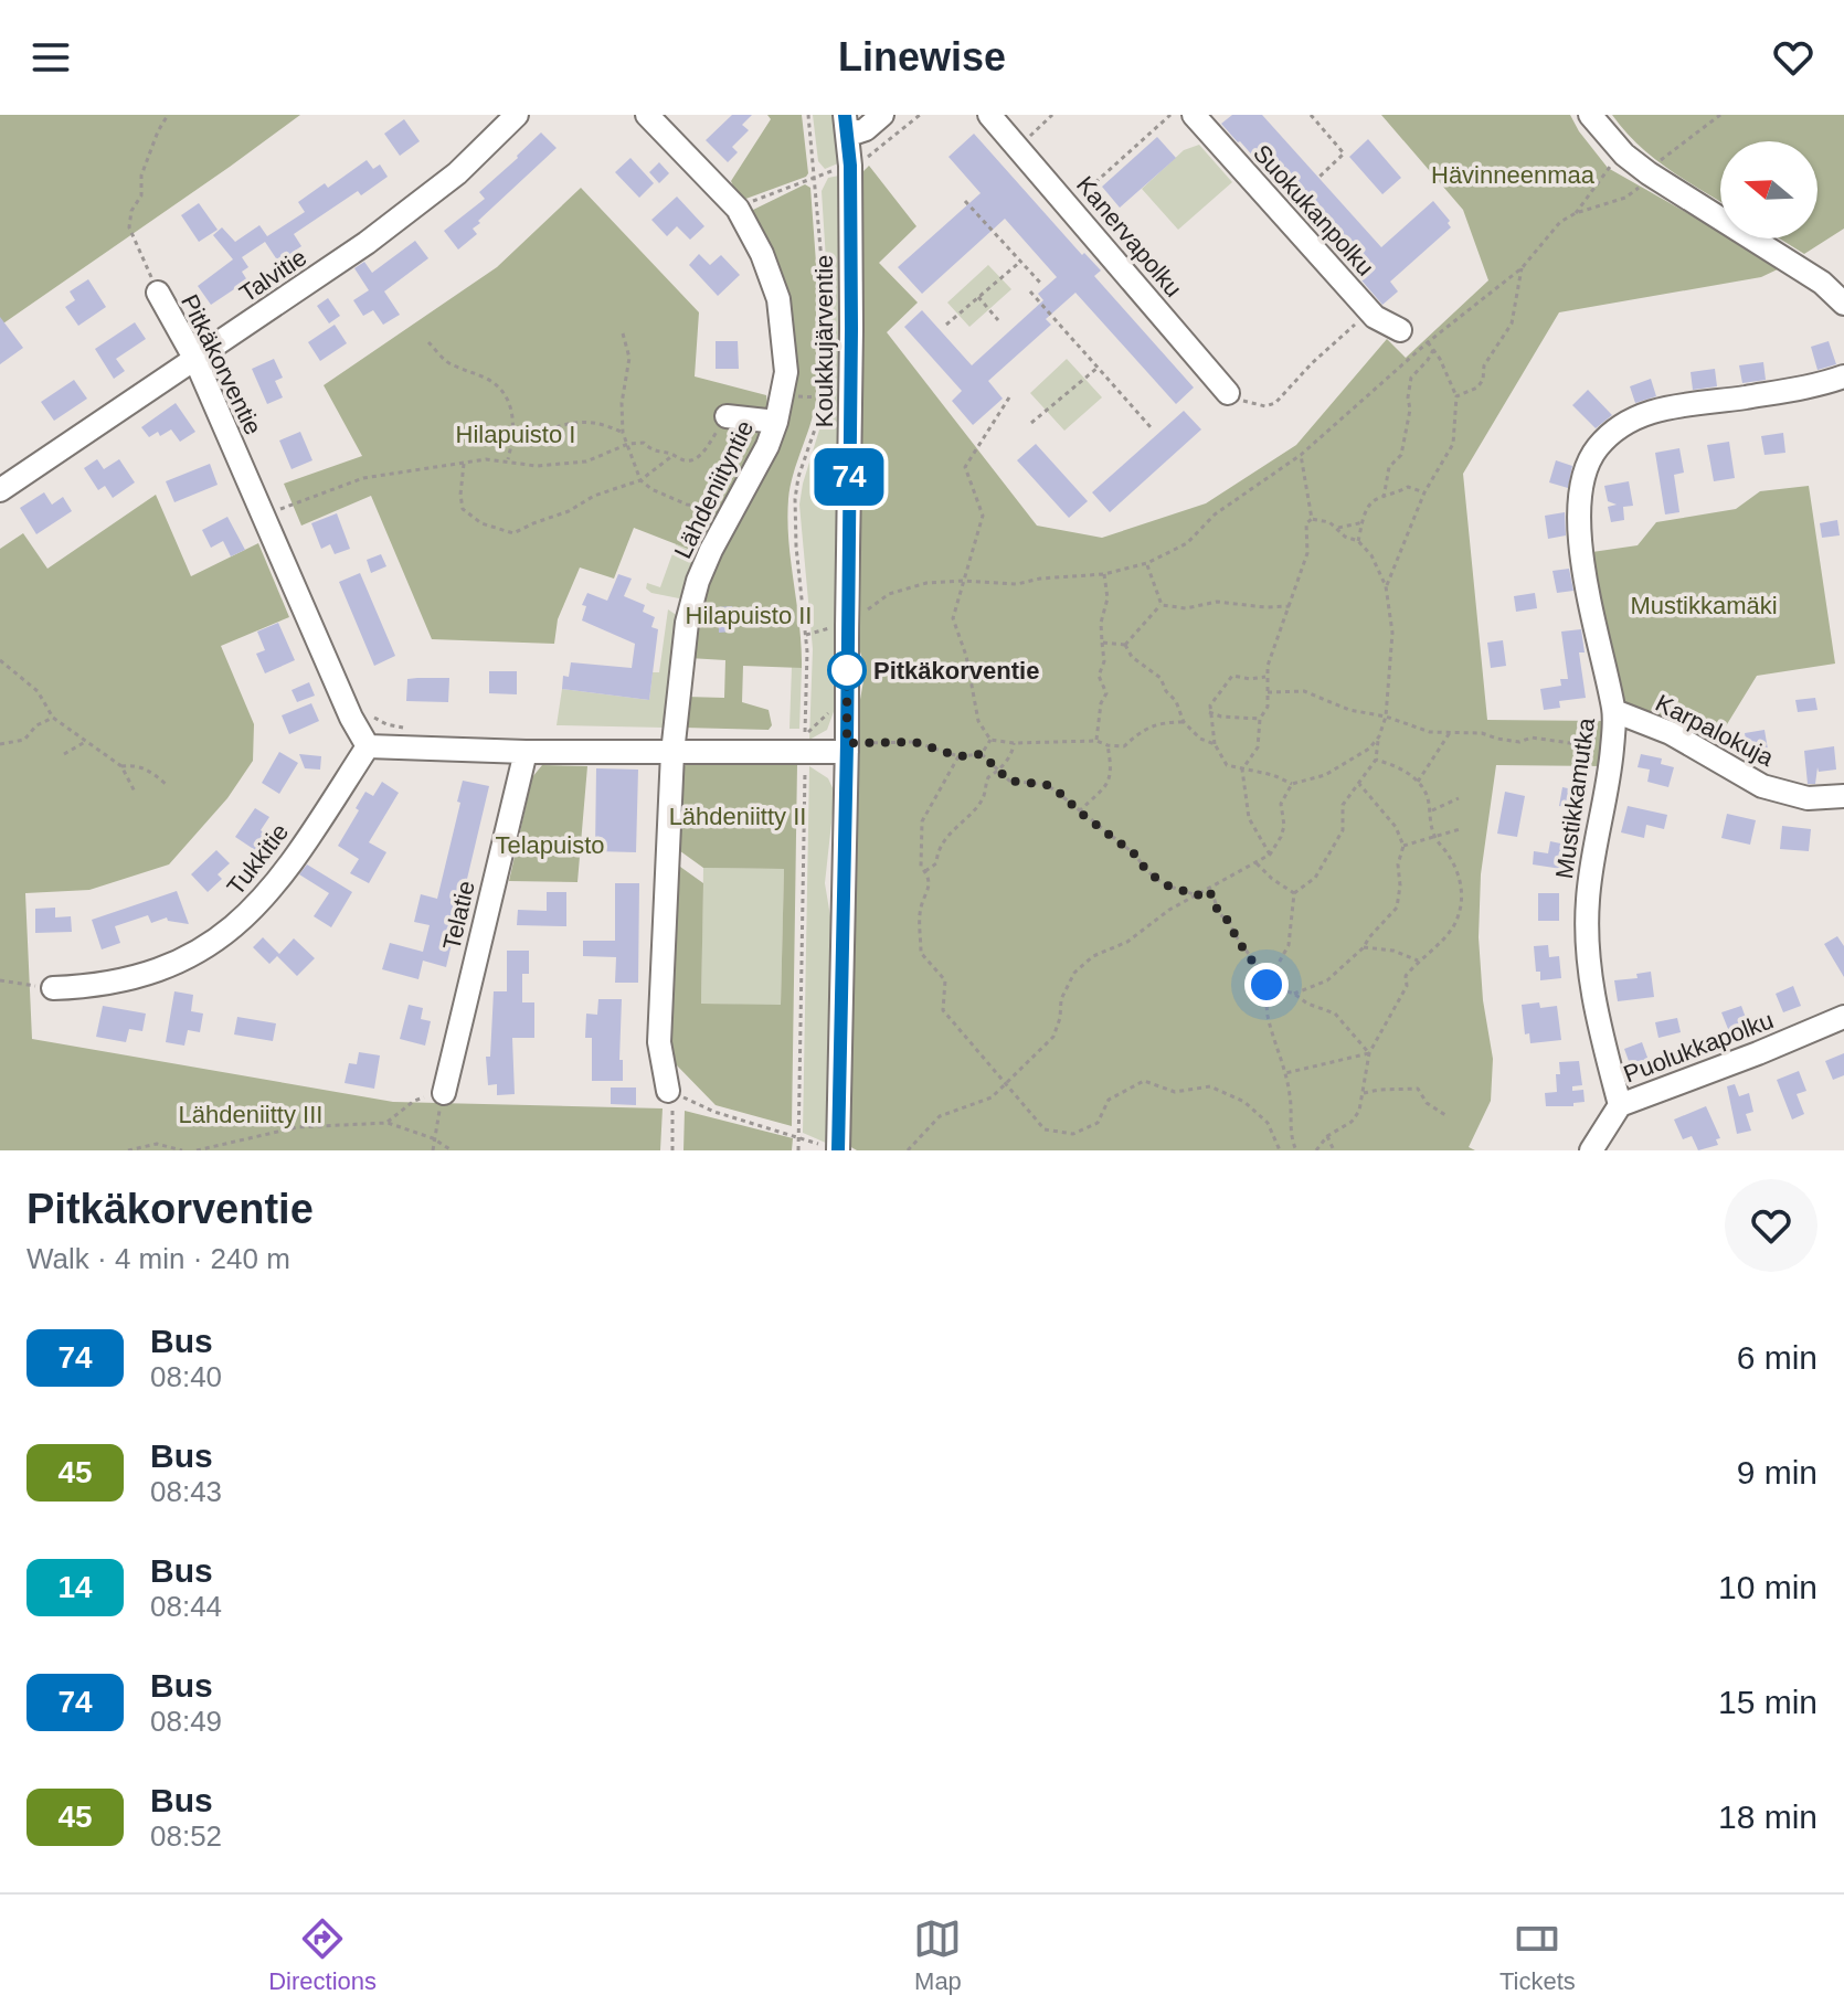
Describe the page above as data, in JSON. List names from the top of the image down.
{
  "streets": {
    "street": [
      "Suokukanpolku",
      "Kanervapolku",
      "Talvitie",
      "Koukkujärventie",
      "Pitkäkorventie",
      "Lähdeniityntie",
      "Karpalokuja",
      "Mustikkamutka",
      "Tukkitie",
      "Telatie",
      "Puolukkapolku"
    ]
  },
  "crossings": [
    ["Talvitie", "Pitkäkorventie"],
    ["Pitkäkorventie", "Tukkitie"],
    ["Karpalokuja", "Mustikkamutka"],
    ["Mustikkamutka", "Puolukkapolku"]
  ],
  "parks": [
    "Hävinneenmaa",
    "Hilapuisto I",
    "Mustikkamäki",
    "Hilapuisto II",
    "Lähdeniitty II",
    "Telapuisto",
    "Lähdeniitty III"
  ],
  "places": ["Pitkäkorventie"],
  "lines": ["bus line 74"],
  "north": "left",
  "page": {
    "header": "Linewise",
    "on_map": "74",
    "heading": ["Pitkäkorventie", "Walk · 4 min · 240 m"],
    "list": [
      {
        "mark": "74",
        "name": "Bus",
        "note": "08:40",
        "value": "6 min"
      },
      {
        "mark": "45",
        "name": "Bus",
        "note": "08:43",
        "value": "9 min"
      },
      {
        "mark": "14",
        "name": "Bus",
        "note": "08:44",
        "value": "10 min"
      },
      {
        "mark": "74",
        "name": "Bus",
        "note": "08:49",
        "value": "15 min"
      },
      {
        "mark": "45",
        "name": "Bus",
        "note": "08:52",
        "value": "18 min"
      }
    ],
    "tabs": ["Directions", "Map", "Tickets"]
  }
}
